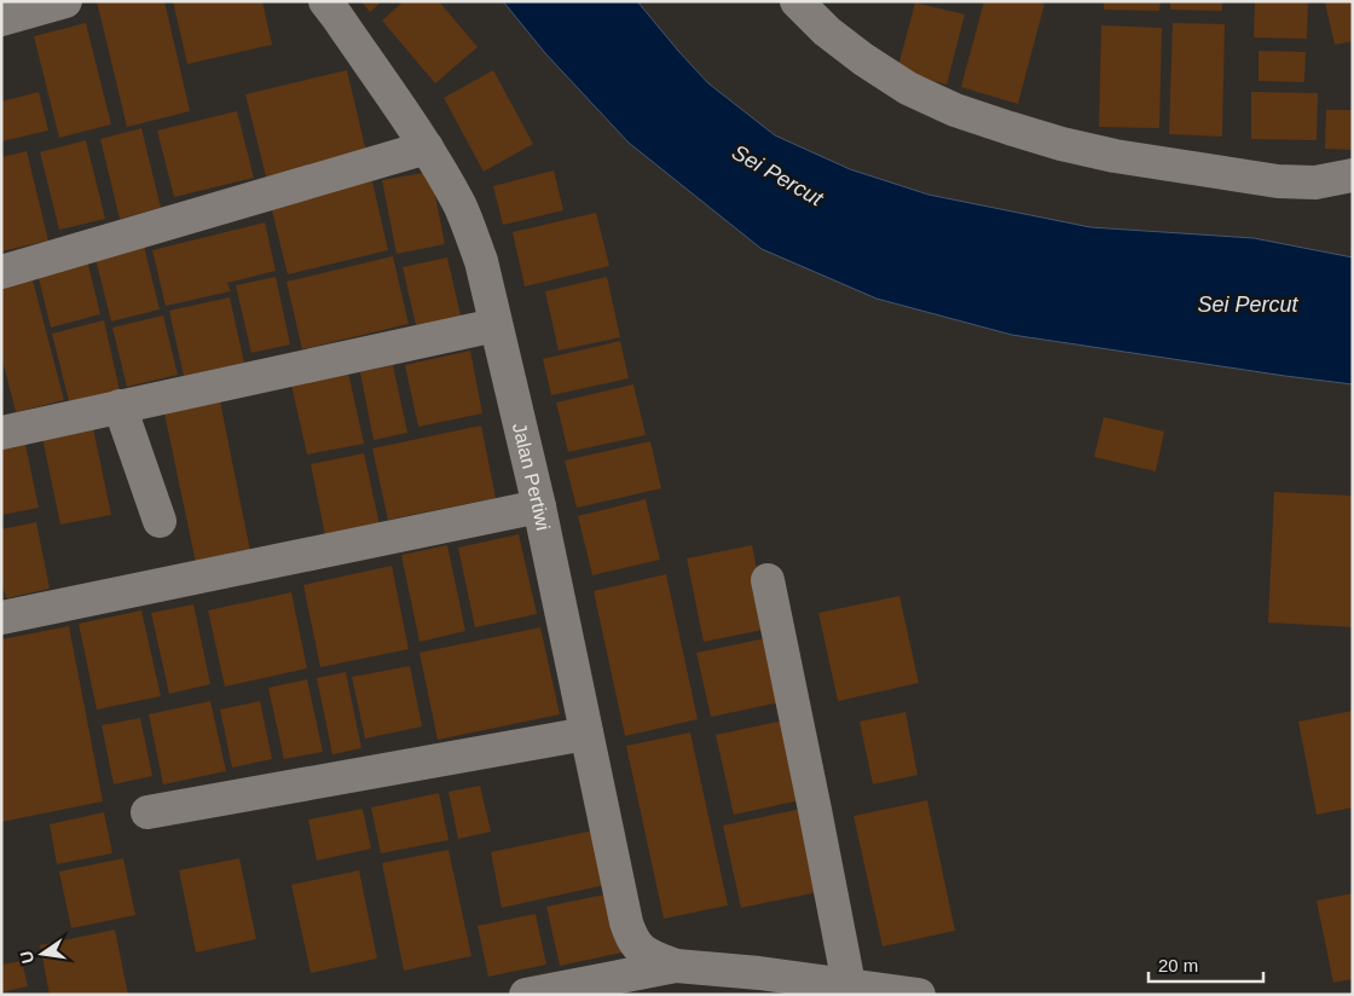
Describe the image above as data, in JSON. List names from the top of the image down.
{
  "streets": {
    "street": ["Jalan Pertiwi"]
  },
  "water": ["Sei Percut"],
  "scale_bar": "20 m",
  "north": "left"
}
